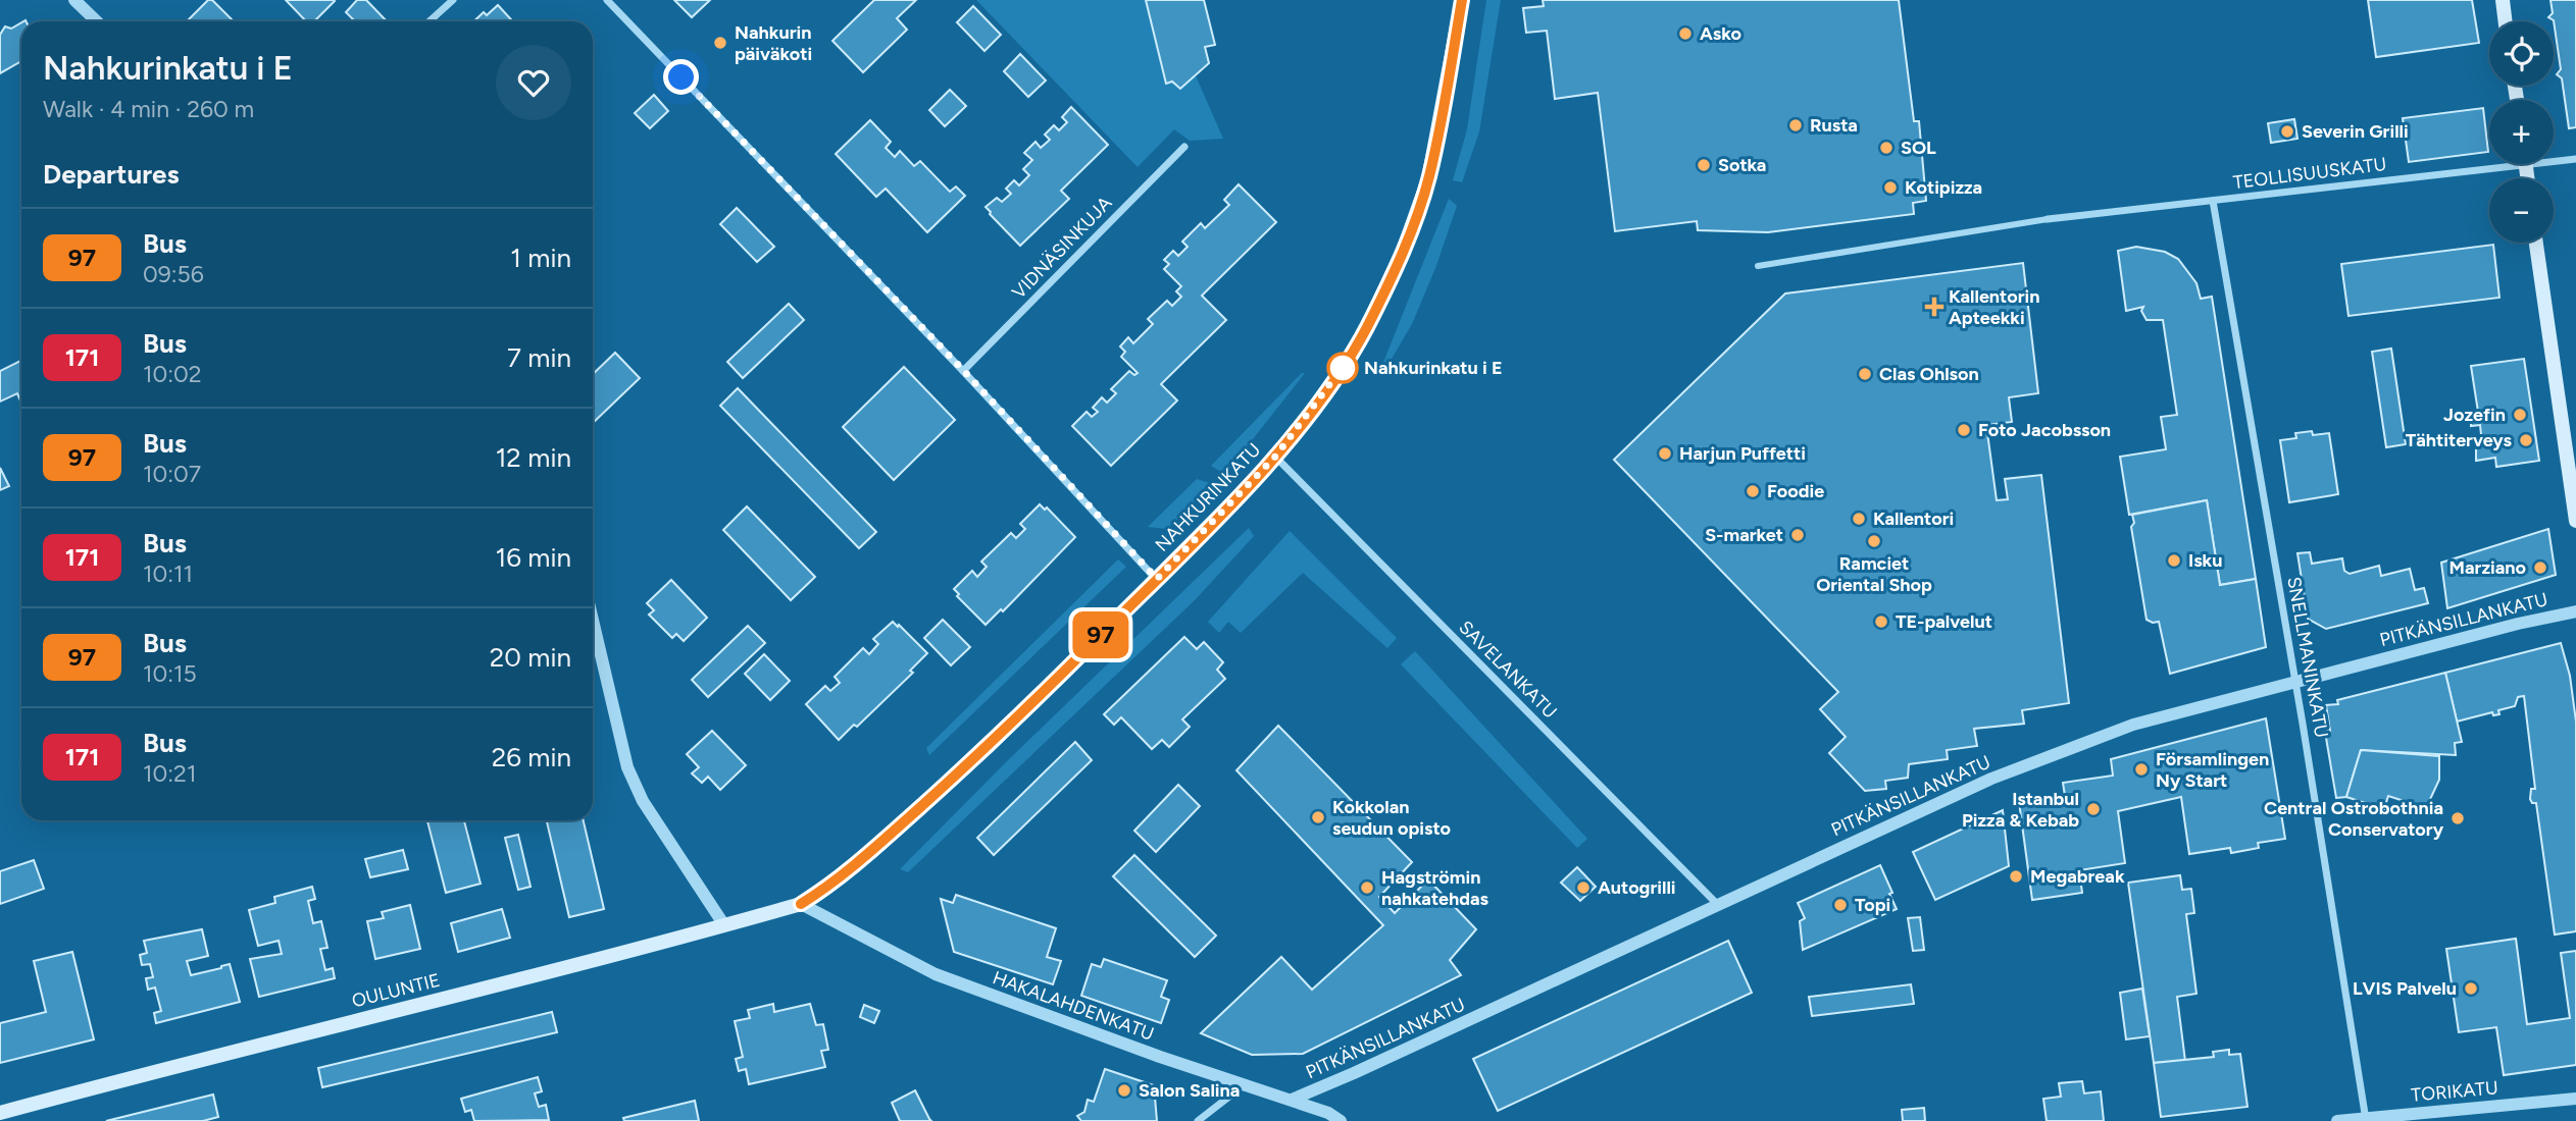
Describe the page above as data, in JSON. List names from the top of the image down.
{
  "streets": {
    "main road": ["NAHKURINKATU", "OULUNTIE"],
    "street": [
      "TEOLLISUUSKATU",
      "VIDNÄSINKUJA",
      "PITKÄNSILLANKATU",
      "SNELLMANINKATU",
      "SAVELANKATU",
      "HAKALAHDENKATU",
      "TORIKATU"
    ]
  },
  "crossings": [
    ["TEOLLISUUSKATU", "SNELLMANINKATU"],
    ["NAHKURINKATU", "SAVELANKATU"],
    ["NAHKURINKATU", "OULUNTIE"],
    ["NAHKURINKATU", "HAKALAHDENKATU"],
    ["PITKÄNSILLANKATU", "SNELLMANINKATU"],
    ["PITKÄNSILLANKATU", "SAVELANKATU"],
    ["PITKÄNSILLANKATU", "HAKALAHDENKATU"],
    ["SNELLMANINKATU", "TORIKATU"],
    ["OULUNTIE", "HAKALAHDENKATU"]
  ],
  "places": {
    "other": [
      "Asko",
      "Nahkurin päiväkoti",
      "Rusta",
      "Severin Grilli",
      "SOL",
      "Sotka",
      "Kotipizza",
      "Nahkurinkatu i E",
      "Clas Ohlson",
      "Jozefin",
      "Foto Jacobsson",
      "Tähtiterveys",
      "Harjun Puffetti",
      "Foodie",
      "Kallentori",
      "S-market",
      "Ramciet Oriental Shop",
      "Isku",
      "Marziano",
      "TE-palvelut",
      "Församlingen Ny Start",
      "Istanbul Pizza & Kebab",
      "Kokkolan seudun opisto",
      "Central Ostrobothnia Conservatory",
      "Megabreak",
      "Hagströmin nahkatehdas",
      "Autogrilli",
      "Topi",
      "LVIS Palvelu",
      "Salon Salina"
    ],
    "health": ["Kallentorin Apteekki"]
  },
  "lines": ["bus line 97"],
  "page": {
    "on_map": "97",
    "map_buttons": ["+", "−"],
    "heading": [
      ["Nahkurinkatu i E", "Walk · 4 min · 260 m"],
      "Departures"
    ],
    "list": [
      {
        "mark": "97",
        "name": "Bus",
        "note": "09:56",
        "value": "1 min"
      },
      {
        "mark": "171",
        "name": "Bus",
        "note": "10:02",
        "value": "7 min"
      },
      {
        "mark": "97",
        "name": "Bus",
        "note": "10:07",
        "value": "12 min"
      },
      {
        "mark": "171",
        "name": "Bus",
        "note": "10:11",
        "value": "16 min"
      },
      {
        "mark": "97",
        "name": "Bus",
        "note": "10:15",
        "value": "20 min"
      },
      {
        "mark": "171",
        "name": "Bus",
        "note": "10:21",
        "value": "26 min"
      }
    ]
  }
}
